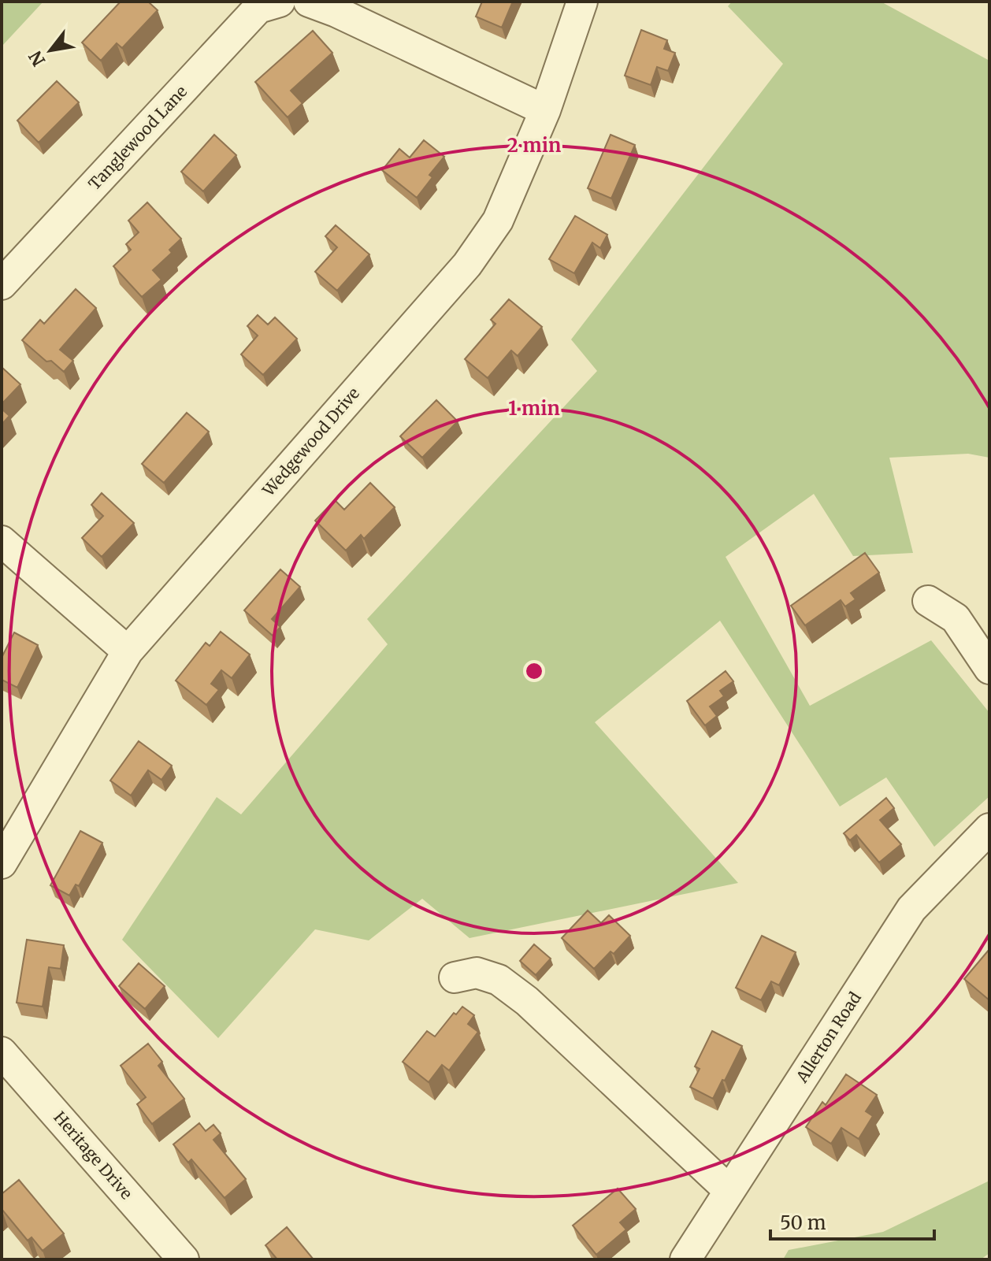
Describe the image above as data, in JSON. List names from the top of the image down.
{
  "streets": {
    "street": [
      "Tanglewood Lane",
      "Wedgewood Drive",
      "Allerton Road",
      "Heritage Drive"
    ]
  },
  "scale_bar": "50 m",
  "north": "bottom left",
  "rings": ["2 min", "1 min"]
}
